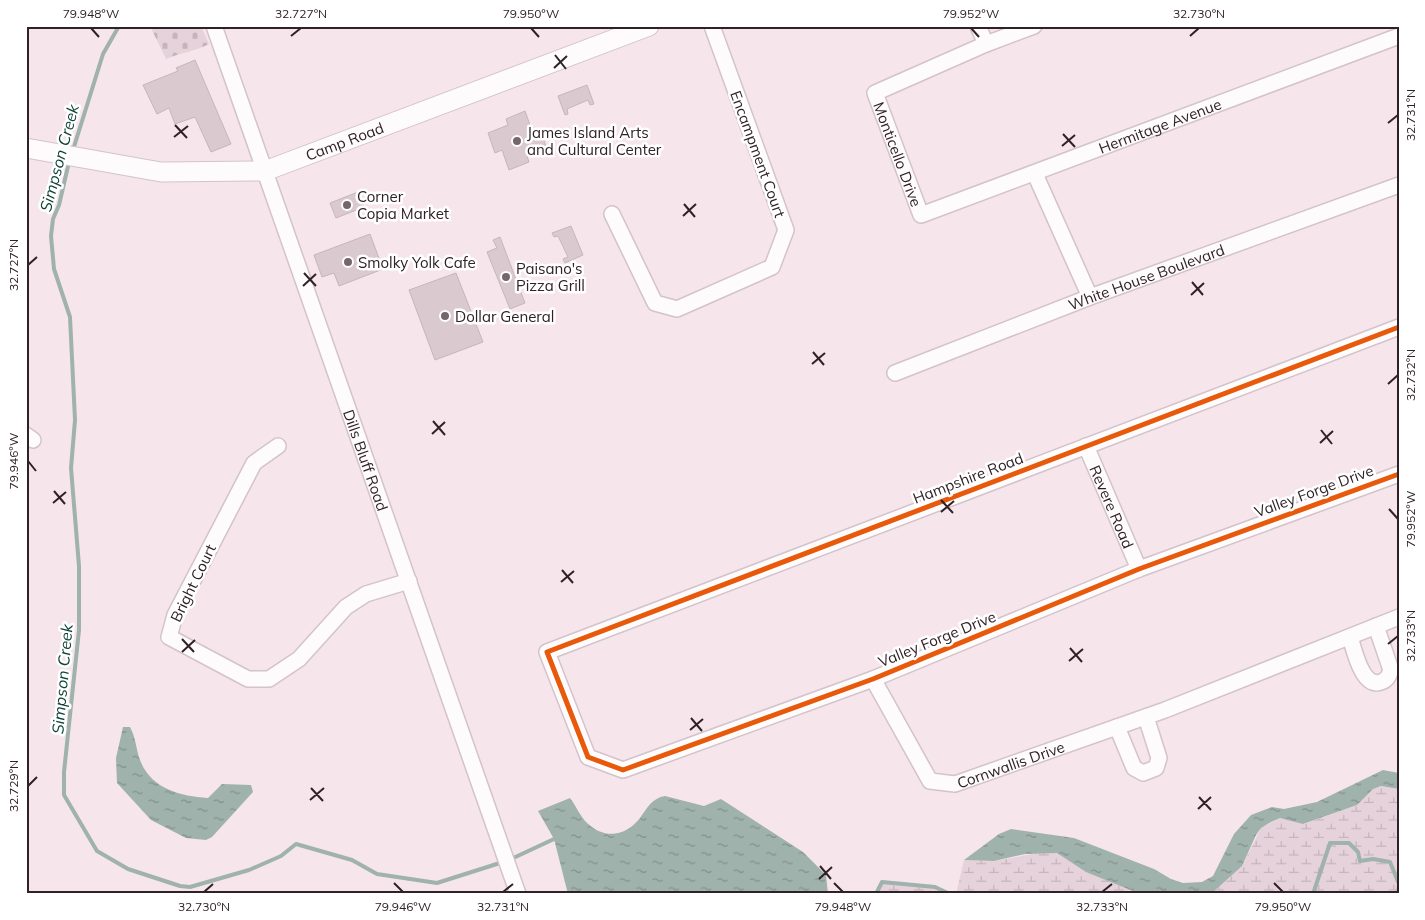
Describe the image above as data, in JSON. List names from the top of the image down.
{
  "streets": {
    "main road": ["Camp Road"],
    "street": [
      "Hermitage Avenue",
      "Encampment Court",
      "Monticello Drive",
      "White House Boulevard",
      "Dills Bluff Road",
      "Hampshire Road",
      "Valley Forge Drive",
      "Revere Road",
      "Bright Court",
      "Cornwallis Drive"
    ]
  },
  "crossings": [
    ["Hermitage Avenue", "Monticello Drive"],
    ["Camp Road", "Dills Bluff Road"],
    ["Dills Bluff Road", "Bright Court"],
    ["Hampshire Road", "Valley Forge Drive"],
    ["Hampshire Road", "Revere Road"],
    ["Valley Forge Drive", "Revere Road"],
    ["Valley Forge Drive", "Cornwallis Drive"]
  ],
  "water": ["Simpson Creek"],
  "places": [
    "James Island Arts and Cultural Center",
    "Corner Copia Market",
    "Smolky Yolk Cafe",
    "Paisano's Pizza Grill",
    "Dollar General"
  ],
  "coordinates": [
    "79.948°W",
    "32.727°N",
    "79.950°W",
    "79.952°W",
    "32.730°N",
    "32.731°N",
    "32.732°N",
    "79.946°W",
    "32.733°N",
    "32.729°N"
  ]
}
